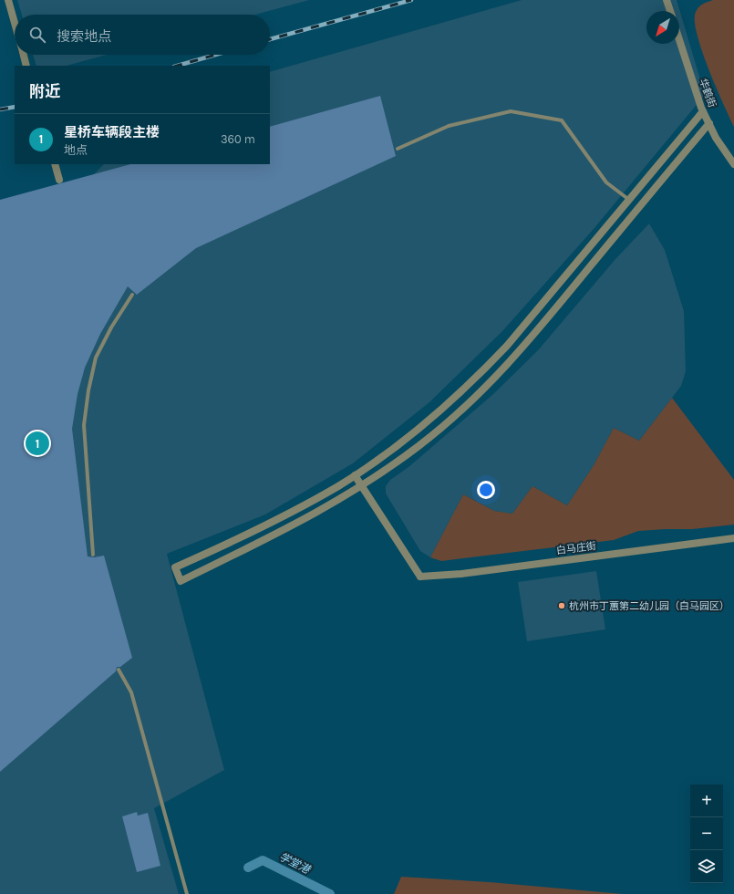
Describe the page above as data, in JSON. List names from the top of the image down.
{
  "streets": {
    "street": ["华鹤街", "白马庄街"]
  },
  "water": ["学堂港"],
  "places": ["杭州市丁蕙第二幼儿园（白马园区）"],
  "north": "bottom left",
  "page": {
    "search": "搜索地点",
    "heading": "附近",
    "list": [
      {
        "mark": "1",
        "name": "星桥车辆段主楼",
        "note": "地点",
        "value": "360 m"
      }
    ],
    "pins": "1",
    "map_buttons": ["+", "−"]
  }
}
